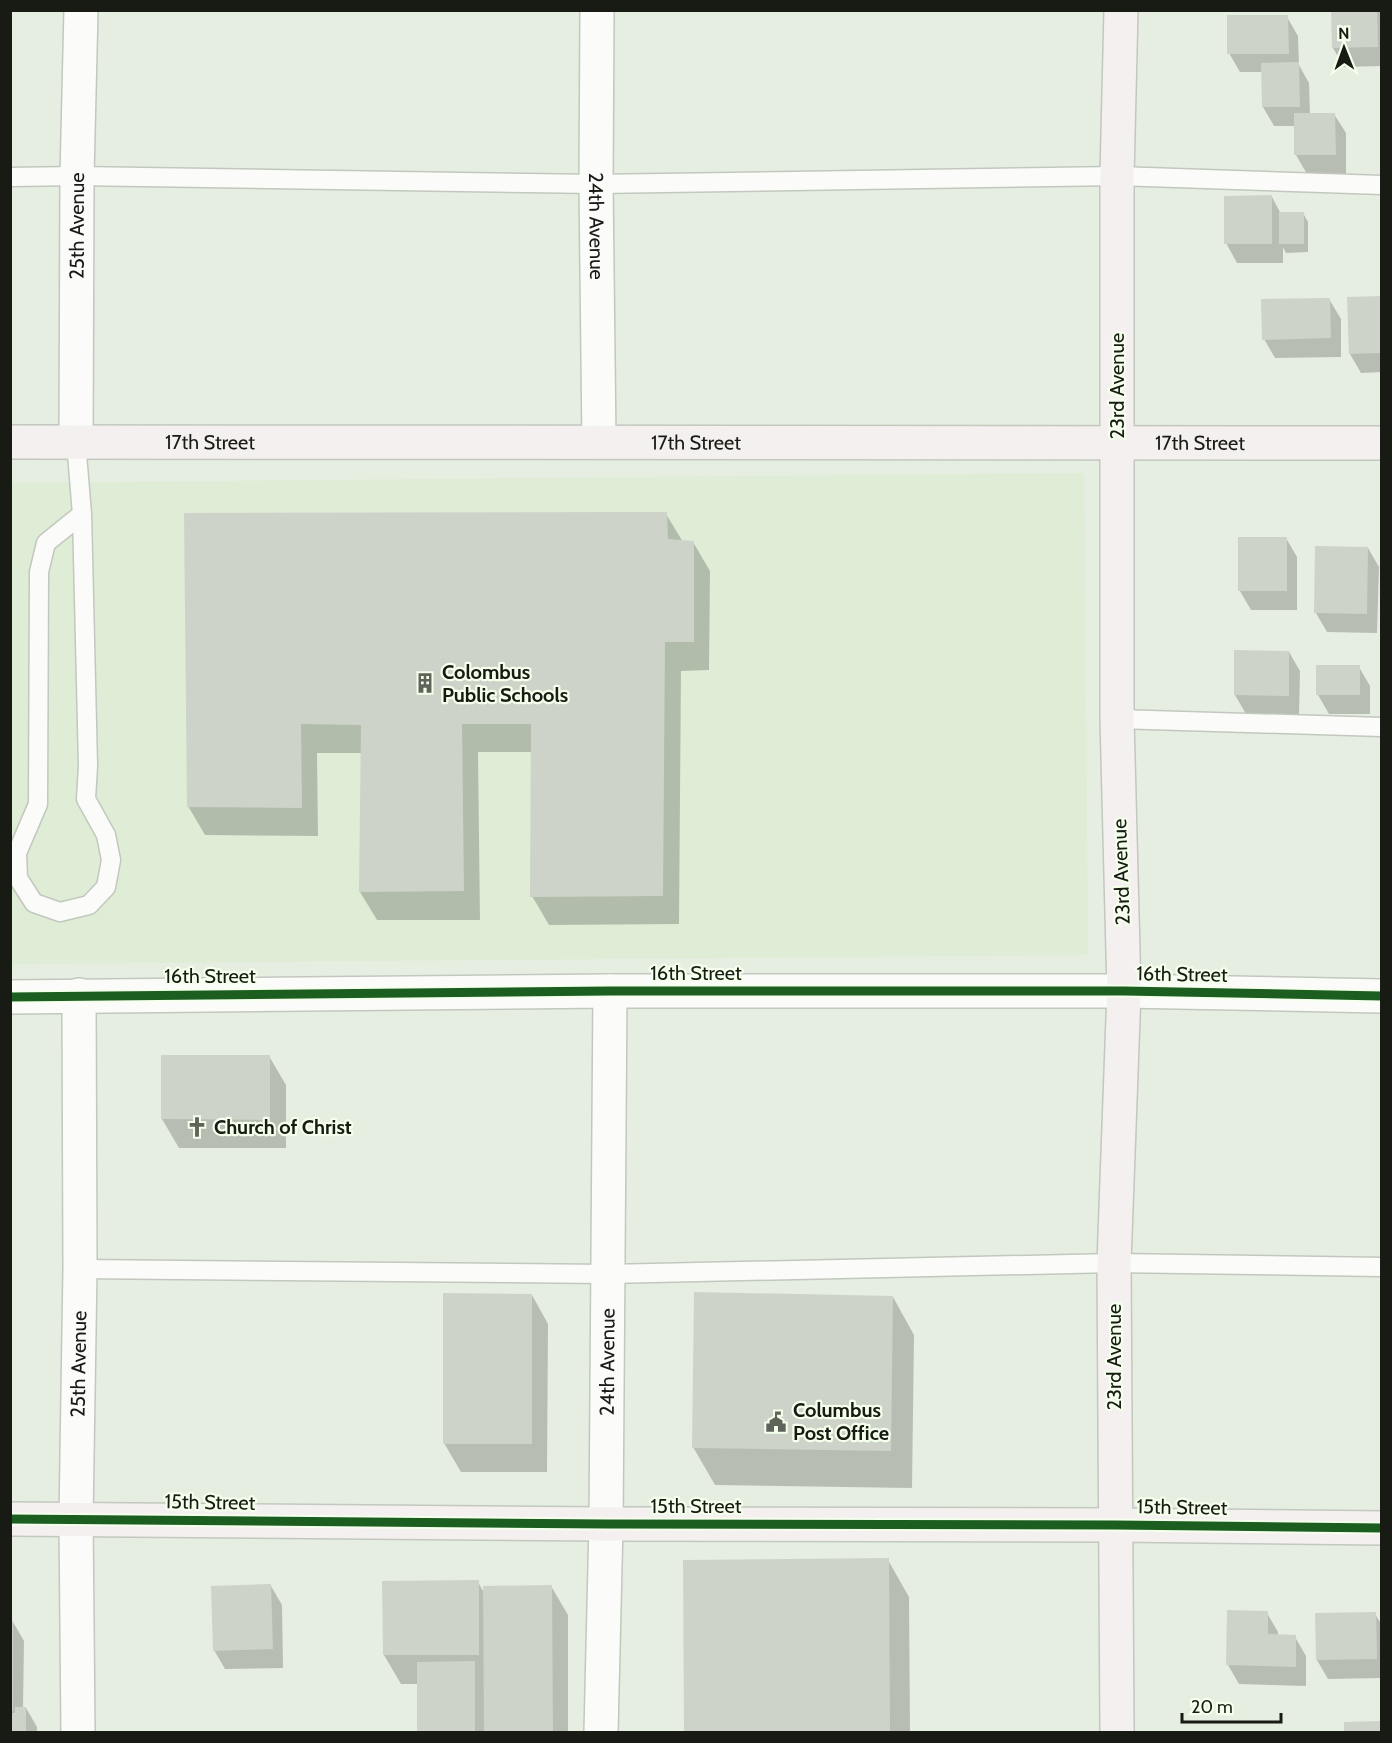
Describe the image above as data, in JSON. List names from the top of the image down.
{
  "streets": {
    "main road": ["23rd Avenue", "17th Street", "15th Street"],
    "street": ["25th Avenue", "24th Avenue", "16th Street"]
  },
  "crossings": [
    ["25th Avenue", "17th Street"],
    ["25th Avenue", "16th Street"],
    ["25th Avenue", "15th Street"],
    ["24th Avenue", "17th Street"],
    ["24th Avenue", "16th Street"],
    ["24th Avenue", "15th Street"],
    ["23rd Avenue", "17th Street"],
    ["23rd Avenue", "16th Street"],
    ["23rd Avenue", "15th Street"]
  ],
  "places": {
    "building": ["Colombus Public Schools"],
    "church": ["Church of Christ"],
    "public building": ["Columbus Post Office"]
  },
  "scale_bar": "20 m",
  "north": "top"
}
